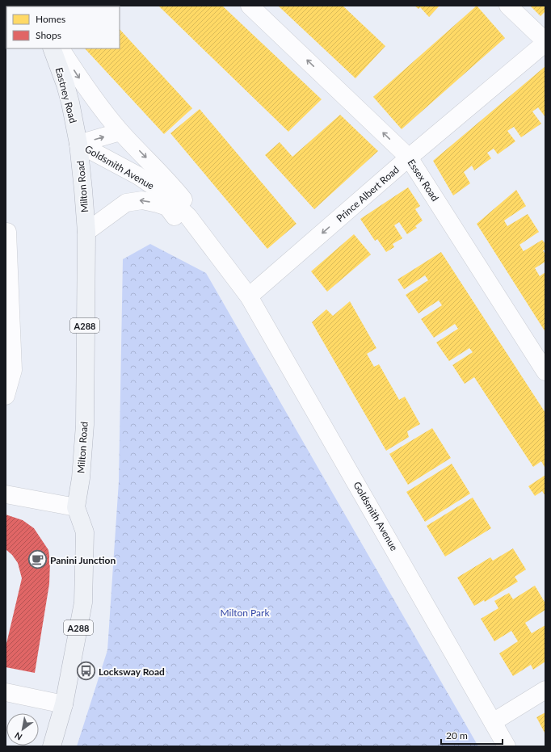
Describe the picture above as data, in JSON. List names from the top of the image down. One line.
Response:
{"streets":{"main road":["Eastney Road","Goldsmith Avenue","Essex Road","Milton Road","Prince Albert Road","A288"]},"crossings":[["Eastney Road","Goldsmith Avenue"],["Eastney Road","Milton Road"],["Goldsmith Avenue","Milton Road"],["Goldsmith Avenue","Prince Albert Road"],["Essex Road","Prince Albert Road"]],"one_way":["Essex Road","Prince Albert Road"],"parks":["Milton Park"],"places":{"cafe":["Panini Junction"],"bus stop":["Locksway Road"]},"legend":["Homes","Shops"],"scale_bar":"20 m","north":"bottom left"}
